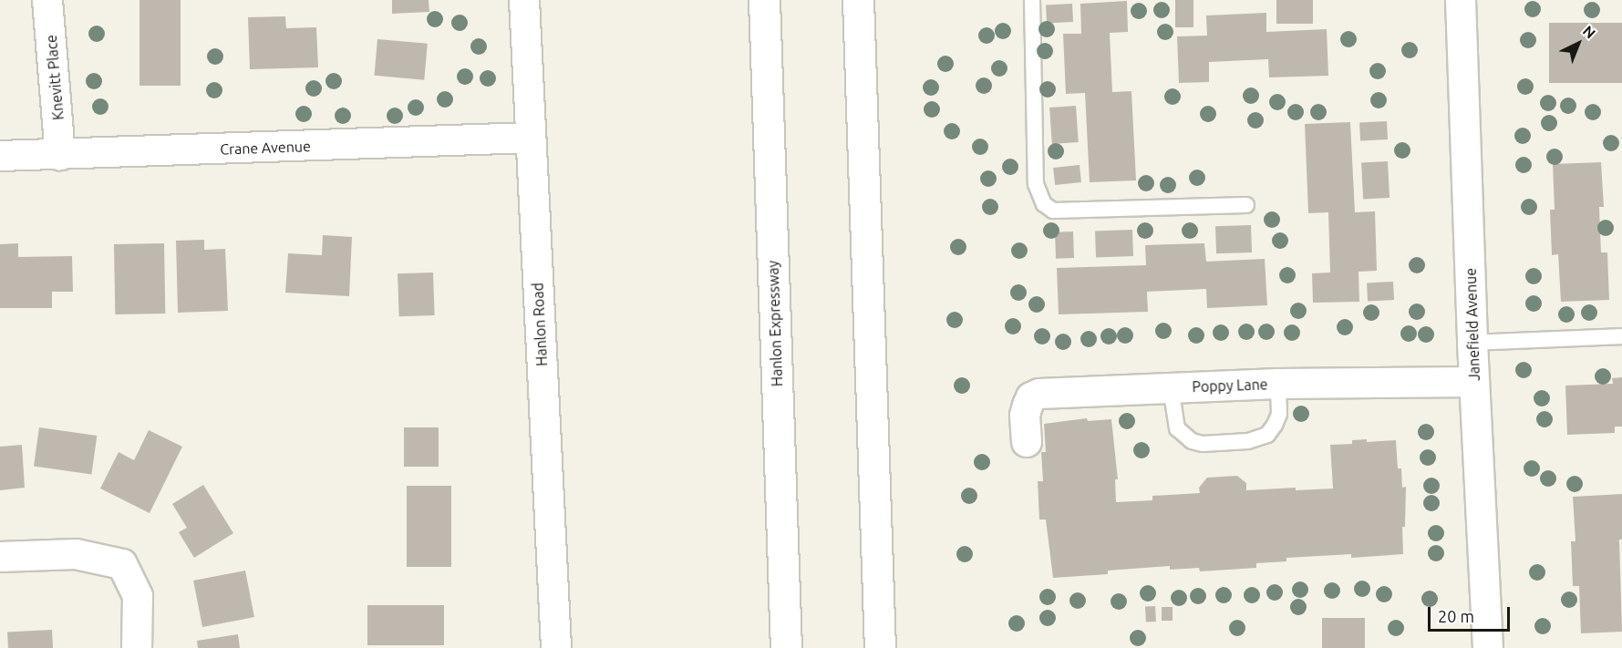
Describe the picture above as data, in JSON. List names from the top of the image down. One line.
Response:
{"streets":{"highway":["Hanlon Expressway"],"street":["Knevitt Place","Crane Avenue","Hanlon Road","Janefield Avenue","Poppy Lane"]},"crossings":[["Knevitt Place","Crane Avenue"],["Crane Avenue","Hanlon Road"],["Janefield Avenue","Poppy Lane"]],"scale_bar":"20 m","north":"top right"}
